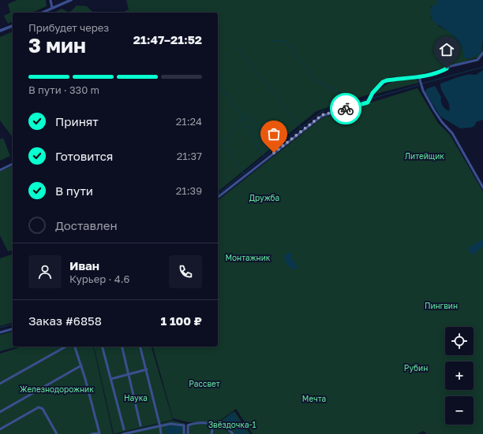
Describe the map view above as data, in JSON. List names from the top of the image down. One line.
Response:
{"parks":["Литейщик","Дружба","Монтажник","Пингвин","Рубин","Рассвет","Железнодорожник","Наука","Мечта","Звёздочка-1"],"page":{"heading":["3 мин","Прибудет через","21:47–21:52"],"panel":["Иван","Курьер · 4.6","Заказ #6858","1 100 ₽"],"bar":"В пути · 330 m","list":[["Принят","21:24"],["Готовится","21:37"],["В пути","21:39"],"Доставлен"],"map_buttons":["+","−"]}}
